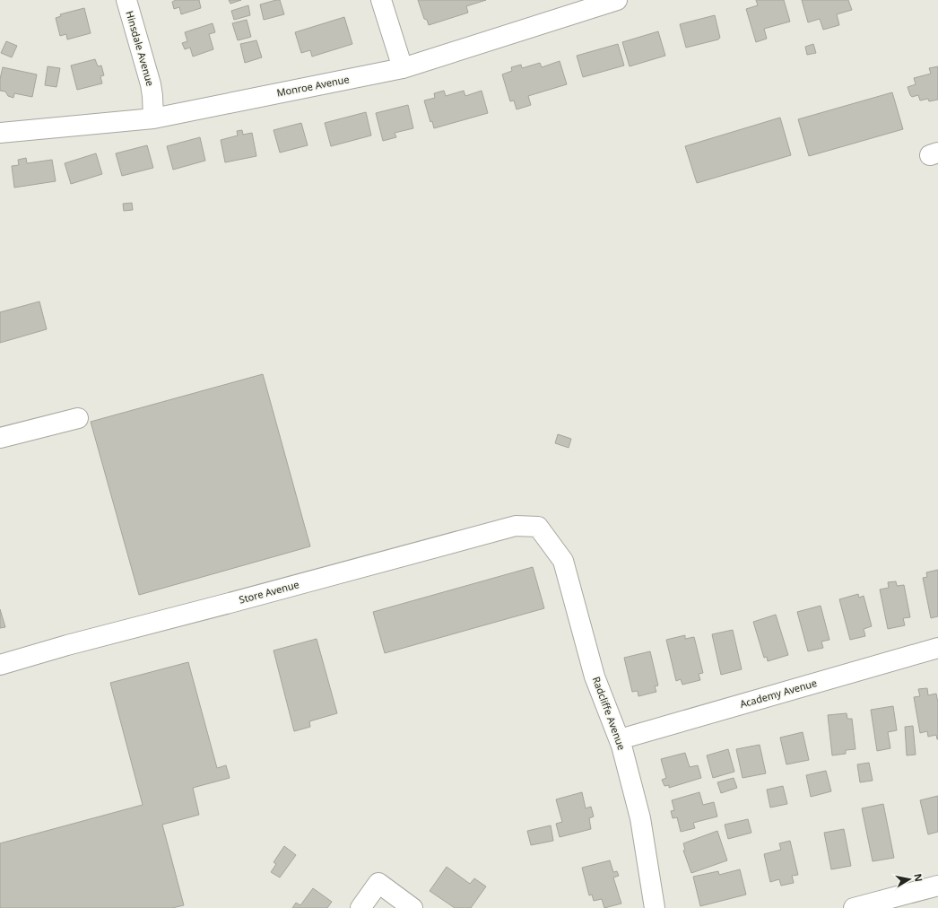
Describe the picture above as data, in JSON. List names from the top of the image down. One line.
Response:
{"streets":{"street":["Hinsdale Avenue","Monroe Avenue","Store Avenue","Academy Avenue","Radcliffe Avenue"]},"crossings":[["Hinsdale Avenue","Monroe Avenue"],["Store Avenue","Radcliffe Avenue"],["Academy Avenue","Radcliffe Avenue"]],"north":"right"}
